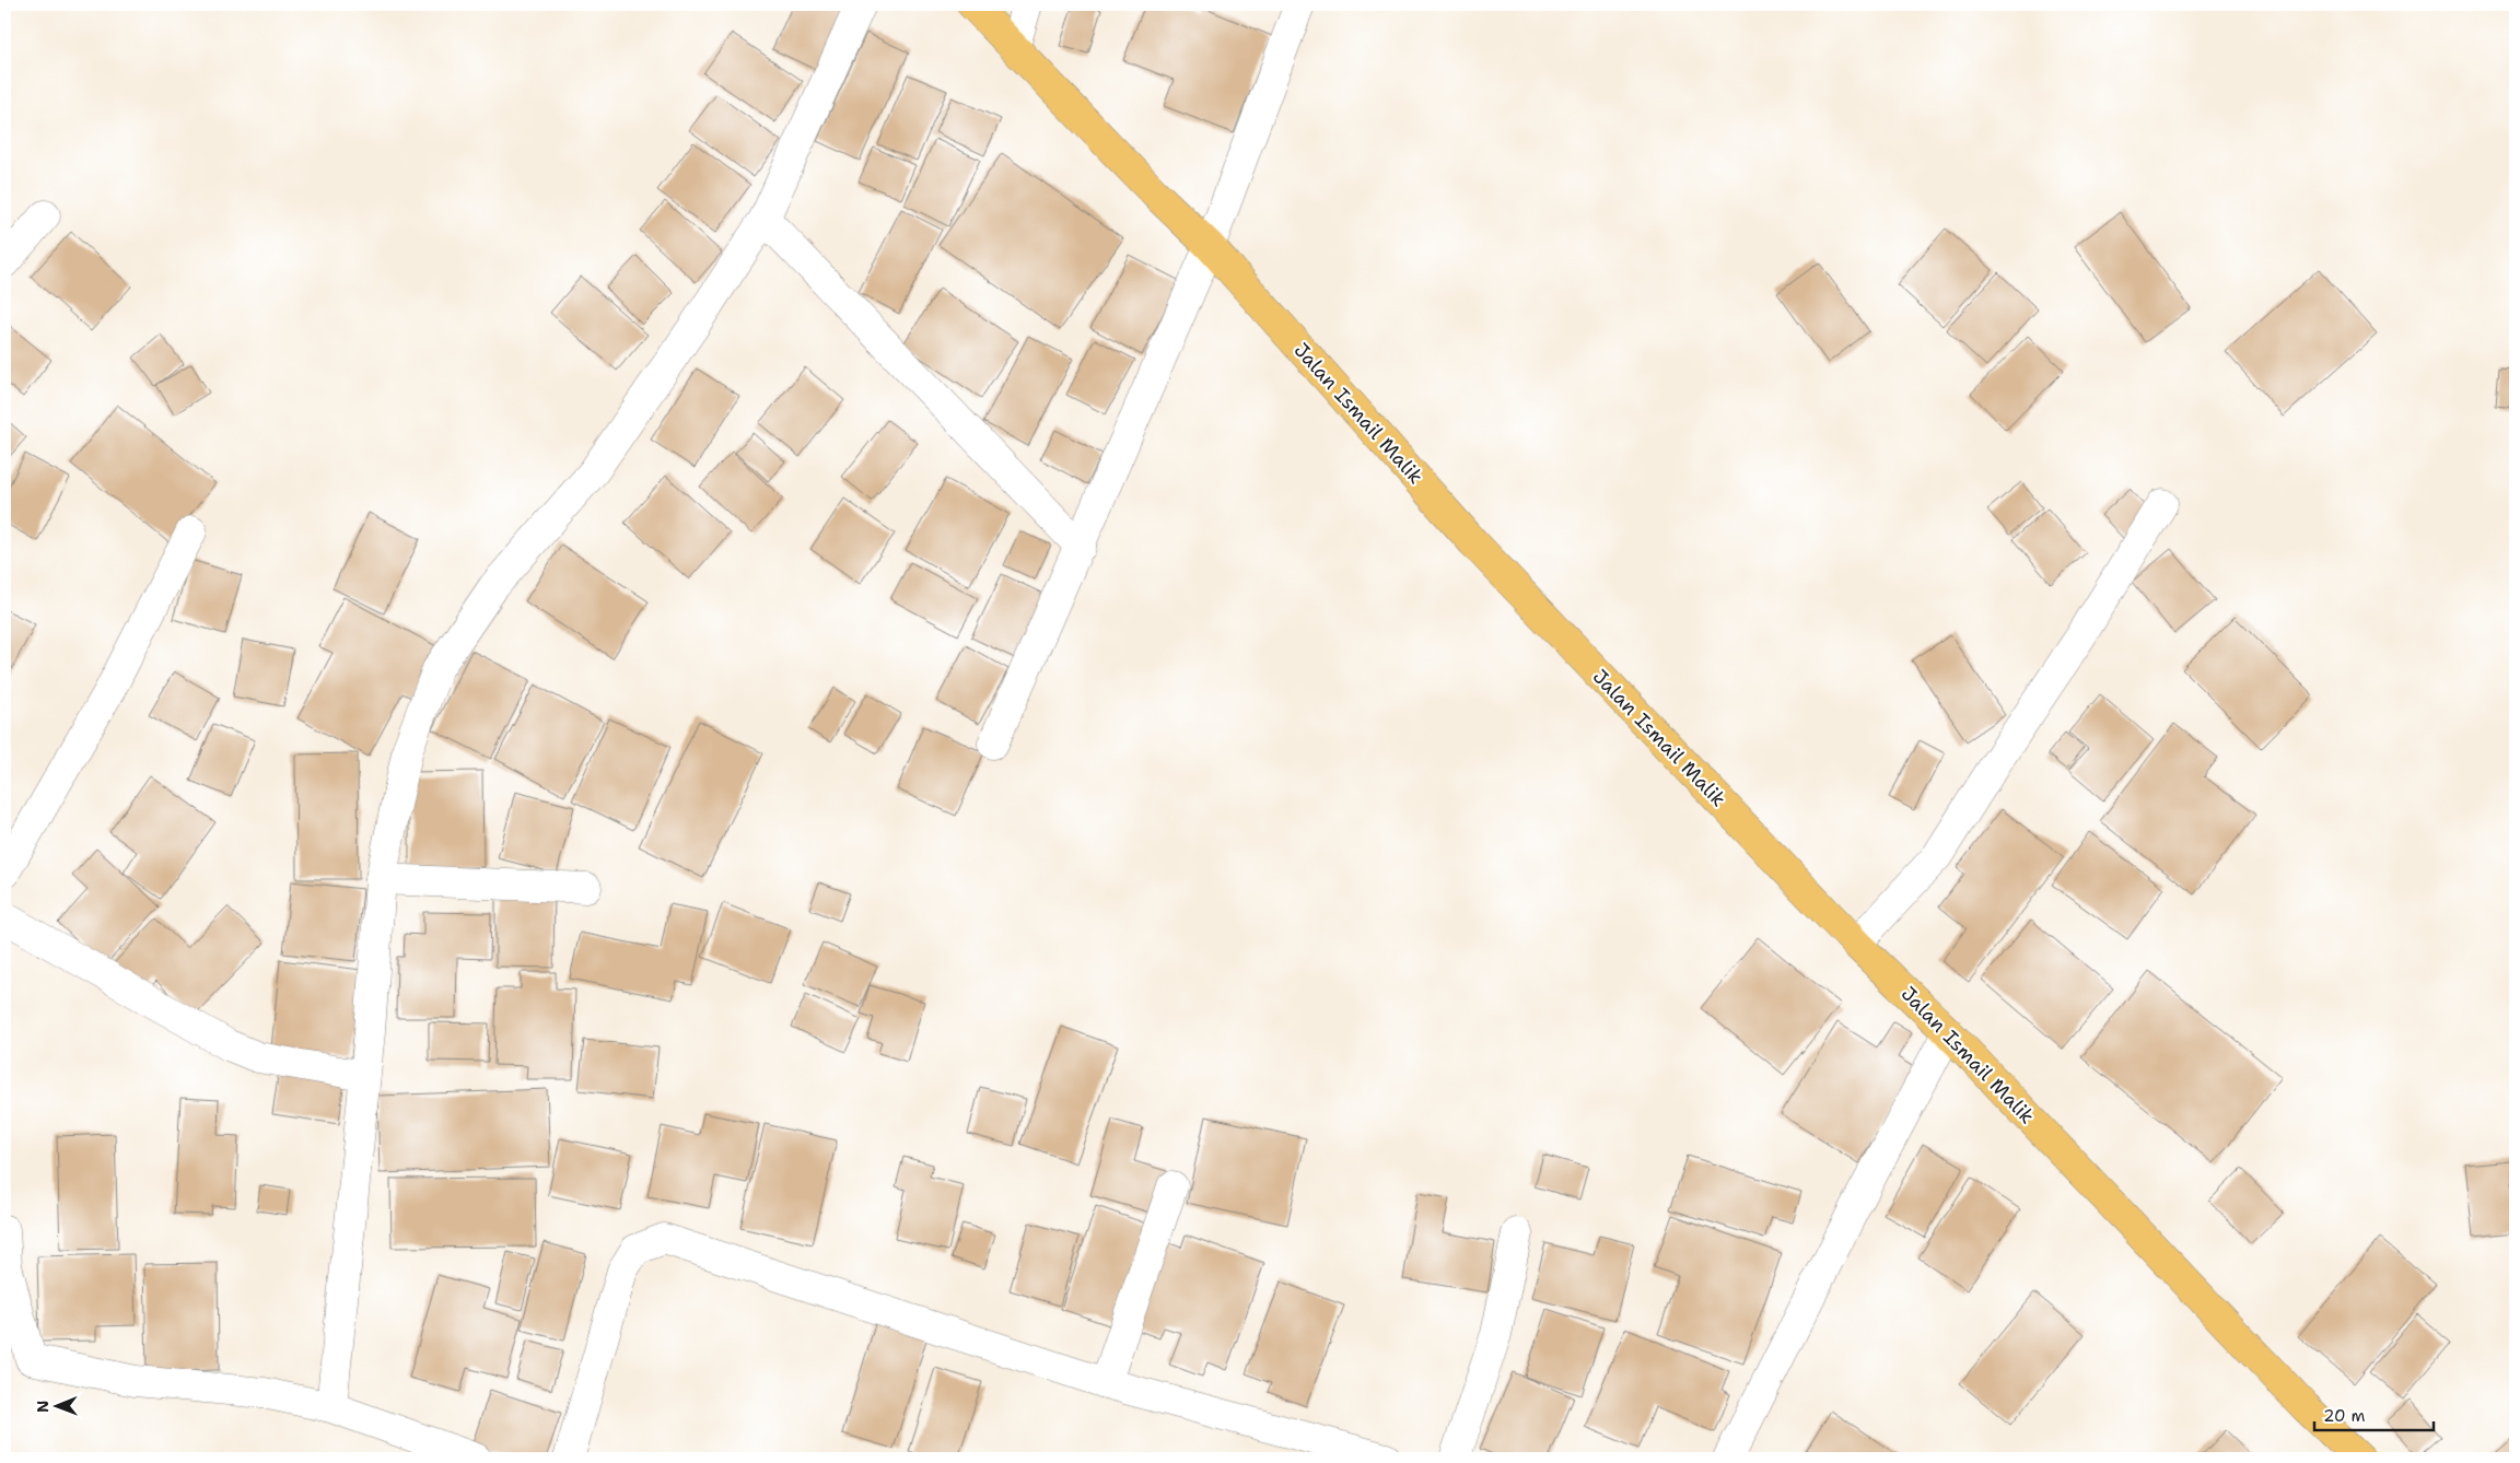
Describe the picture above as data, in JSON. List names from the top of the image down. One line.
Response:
{"streets":{"main road":["Jalan Ismail Malik"]},"scale_bar":"20 m","north":"left"}
